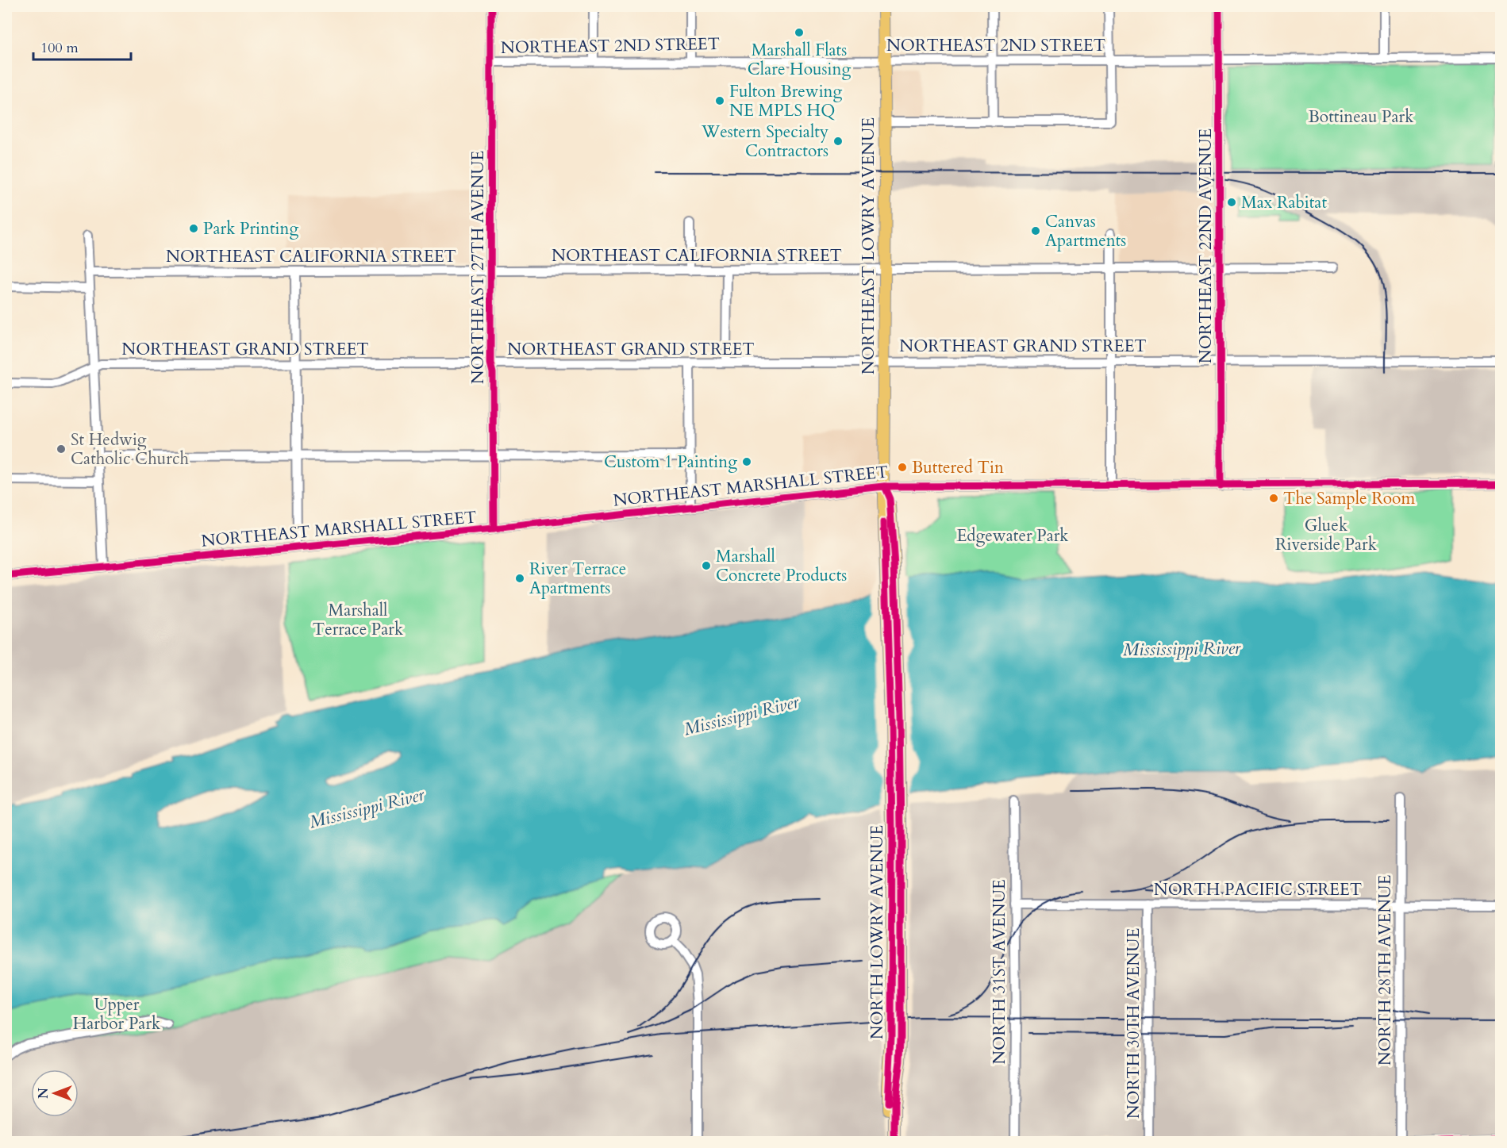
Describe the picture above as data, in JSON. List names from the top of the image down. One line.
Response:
{"streets":{"main road":["NORTHEAST LOWRY AVENUE","NORTH LOWRY AVENUE"],"street":["NORTHEAST 2ND STREET","NORTHEAST 22ND AVENUE","NORTHEAST CALIFORNIA STREET","NORTHEAST 27TH AVENUE","NORTHEAST GRAND STREET","NORTHEAST MARSHALL STREET","NORTH PACIFIC STREET","NORTH 28TH AVENUE","NORTH 31ST AVENUE","NORTH 30TH AVENUE"]},"crossings":[["NORTHEAST 2ND STREET","NORTHEAST LOWRY AVENUE"],["NORTHEAST 2ND STREET","NORTHEAST 22ND AVENUE"],["NORTHEAST 2ND STREET","NORTHEAST 27TH AVENUE"],["NORTHEAST LOWRY AVENUE","NORTHEAST CALIFORNIA STREET"],["NORTHEAST LOWRY AVENUE","NORTHEAST GRAND STREET"],["NORTHEAST LOWRY AVENUE","NORTHEAST MARSHALL STREET"],["NORTHEAST LOWRY AVENUE","NORTH LOWRY AVENUE"],["NORTHEAST 22ND AVENUE","NORTHEAST CALIFORNIA STREET"],["NORTHEAST 22ND AVENUE","NORTHEAST GRAND STREET"],["NORTHEAST 22ND AVENUE","NORTHEAST MARSHALL STREET"],["NORTHEAST CALIFORNIA STREET","NORTHEAST 27TH AVENUE"],["NORTHEAST 27TH AVENUE","NORTHEAST GRAND STREET"],["NORTHEAST 27TH AVENUE","NORTHEAST MARSHALL STREET"],["NORTH PACIFIC STREET","NORTH 28TH AVENUE"],["NORTH PACIFIC STREET","NORTH 31ST AVENUE"],["NORTH PACIFIC STREET","NORTH 30TH AVENUE"]],"water":["Mississippi River"],"parks":["Bottineau Park","Gluek Riverside Park","Edgewater Park","Marshall Terrace Park","Upper Harbor Park"],"places":["Marshall Flats Clare Housing","Fulton Brewing NE MPLS HQ","Western Specialty Contractors","Max Rabitat","Park Printing","Canvas Apartments","St Hedwig Catholic Church","Custom 1 Painting","Buttered Tin","The Sample Room","Marshall Concrete Products","River Terrace Apartments"],"scale_bar":"100 m","north":"left"}
